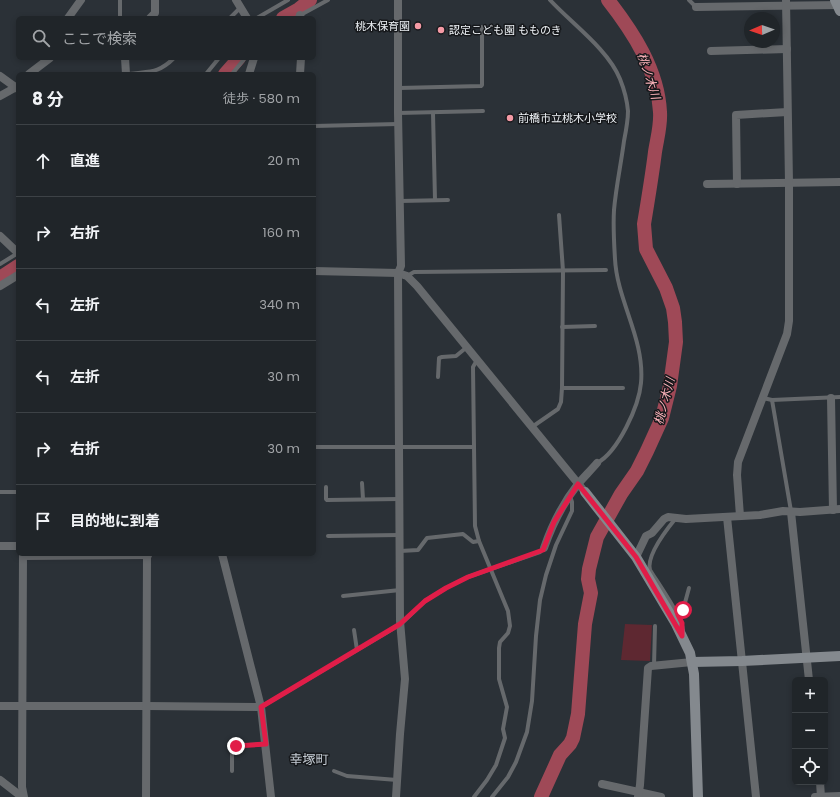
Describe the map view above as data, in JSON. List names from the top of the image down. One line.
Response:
{"districts":["幸塚町"],"water":["桃ノ木川"],"places":["桃木保育園","認定こども園 もものき","前橋市立桃木小学校"],"north":"left","page":{"search":"ここで検索","heading":["8 分","徒歩 · 580 m"],"list":[["直進","20 m"],["右折","160 m"],["左折","340 m"],["左折","30 m"],["右折","30 m"],"目的地に到着"],"map_buttons":["+","−"]}}
